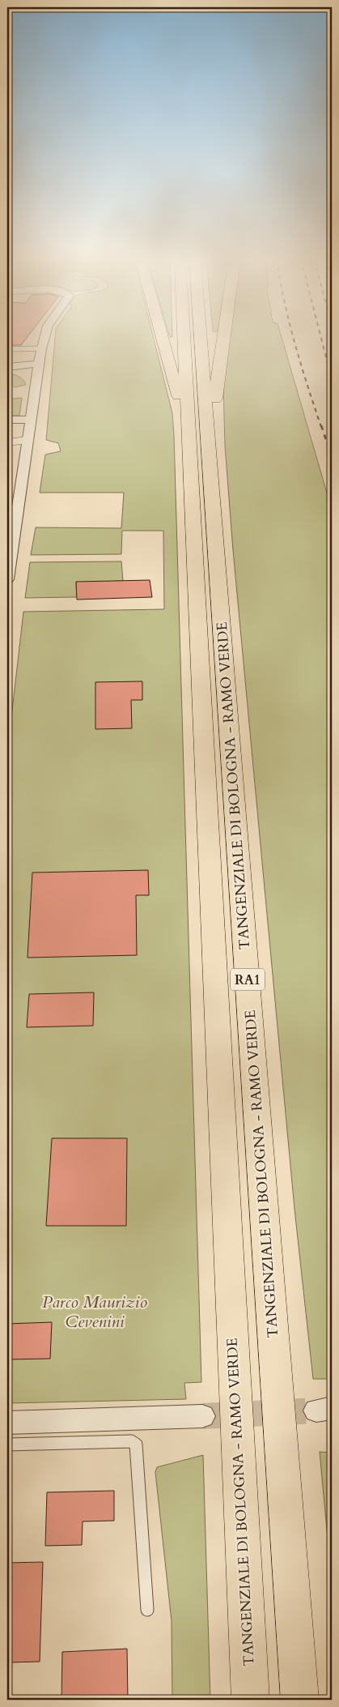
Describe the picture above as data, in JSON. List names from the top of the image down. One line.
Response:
{"streets":{"highway":["TANGENZIALE DI BOLOGNA - RAMO VERDE","RA1"]},"parks":["Parco Maurizio Cevenini"]}
